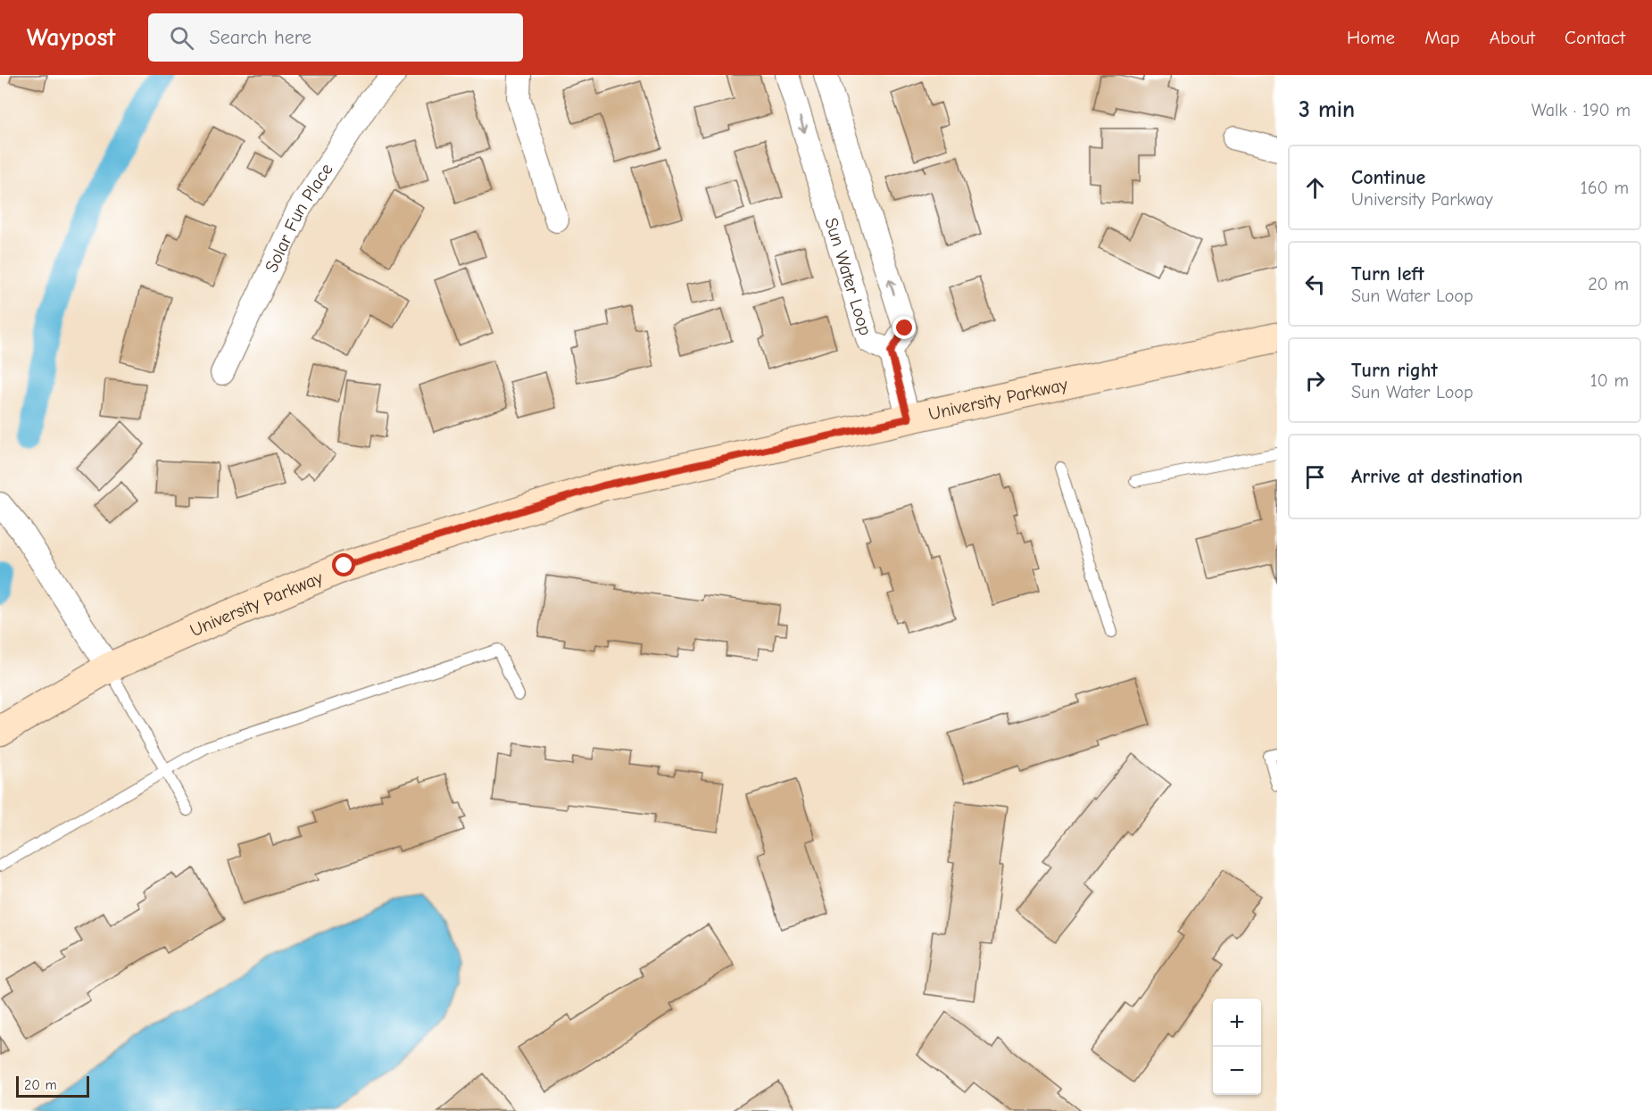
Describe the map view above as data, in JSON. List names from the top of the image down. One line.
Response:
{"streets":{"main road":["University Parkway"],"street":["Solar Fun Place","Sun Water Loop"]},"crossings":[["Sun Water Loop","University Parkway"]],"scale_bar":"20 m","page":{"header":"Waypost","search":"Search here","nav":["Home","Map","About","Contact"],"heading":["3 min","Walk · 190 m"],"list":[["Continue","University Parkway","160 m"],["Turn left","Sun Water Loop","20 m"],["Turn right","Sun Water Loop","10 m"],"Arrive at destination"],"map_buttons":["+","−"],"scale":"20 m"}}
